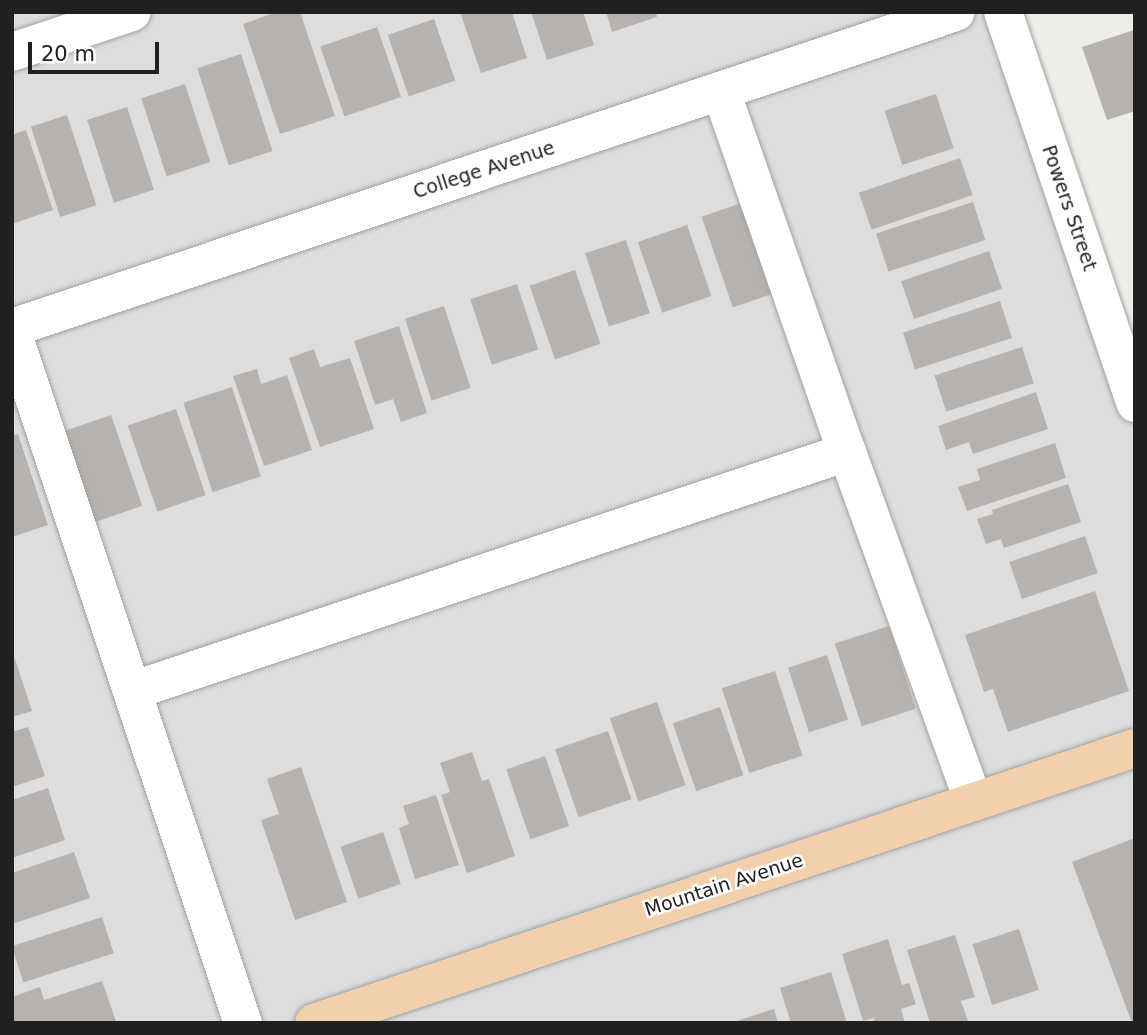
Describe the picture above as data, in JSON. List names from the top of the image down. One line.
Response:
{"streets":{"main road":["Mountain Avenue"],"street":["College Avenue","Powers Street"]},"scale_bar":"20 m"}
